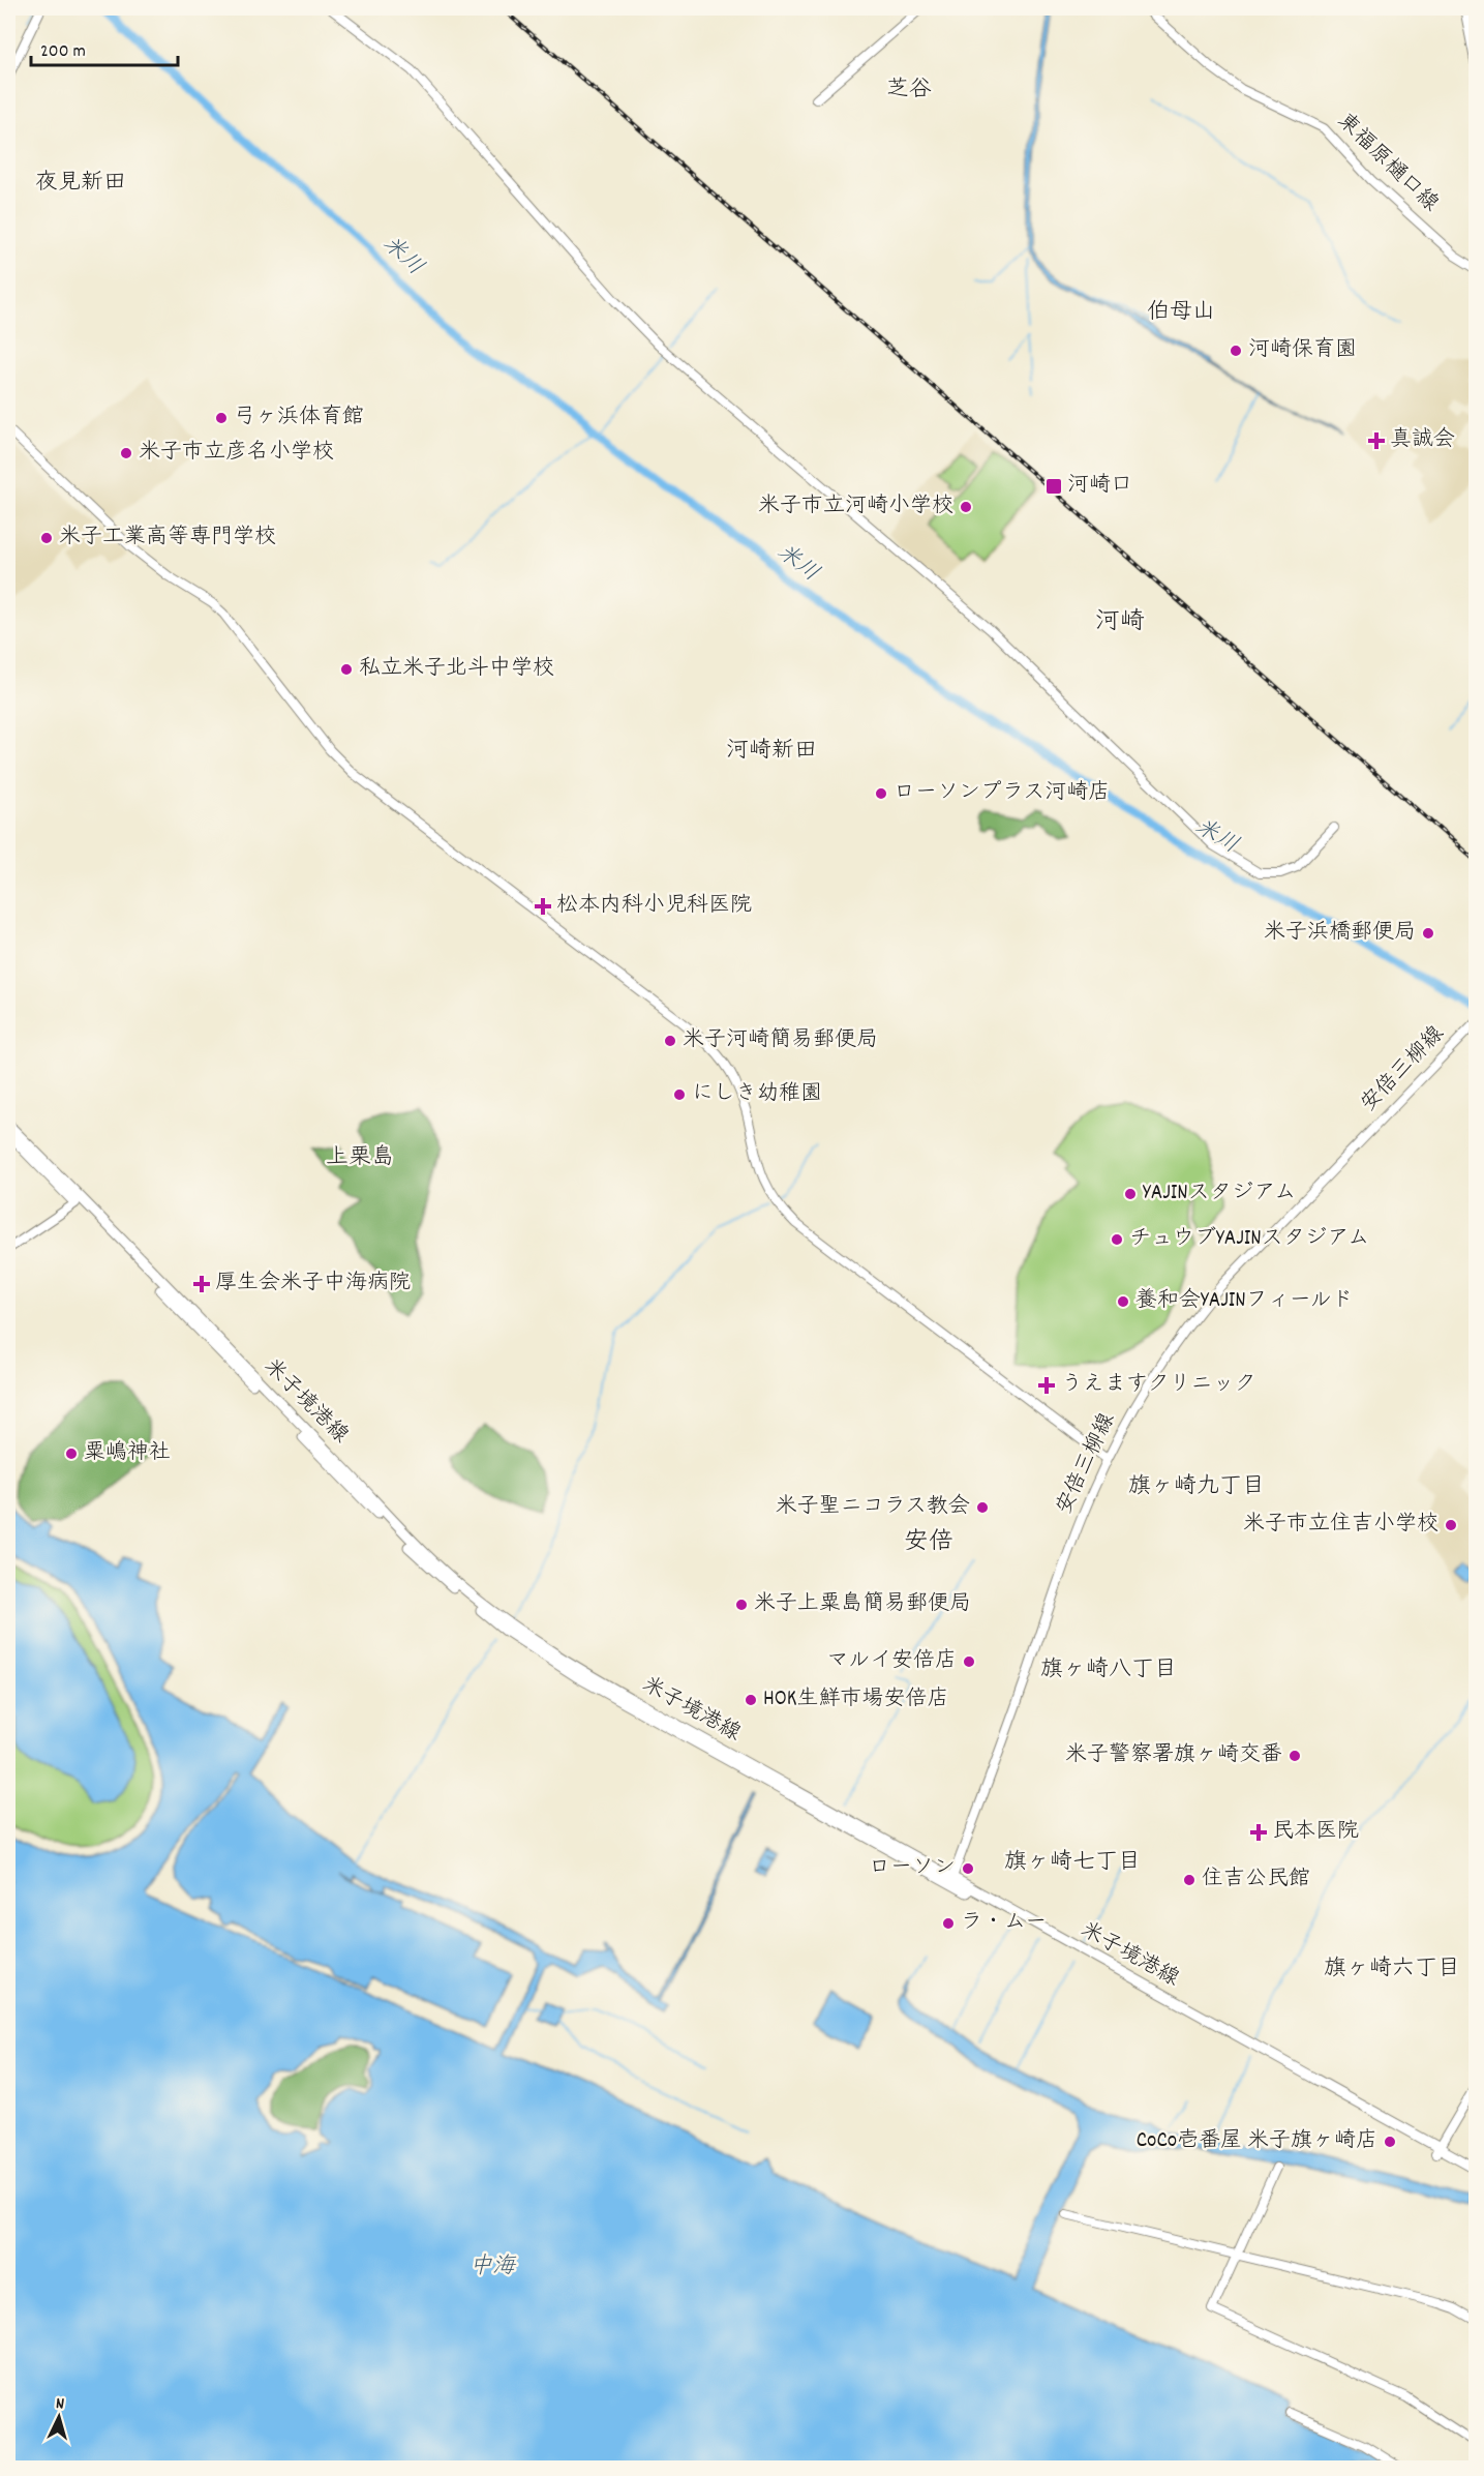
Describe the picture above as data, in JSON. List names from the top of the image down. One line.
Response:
{"streets":{"main road":["米子境港線"],"street":["東福原樋口線","安倍三柳線"]},"crossings":[["安倍三柳線","米子境港線"]],"districts":["芝谷","夜見新田","伯母山","河崎","河崎新田","上栗島","旗ヶ崎九丁目","安倍","旗ヶ崎八丁目","旗ヶ崎七丁目","旗ヶ崎六丁目"],"water":["米川","中海"],"places":{"other":["河崎保育園","弓ヶ浜体育館","米子市立彦名小学校","米子市立河崎小学校","米子工業高等専門学校","私立米子北斗中学校","ローソンプラス河崎店","米子浜橋郵便局","米子河崎簡易郵便局","にしき幼稚園","YAJINスタジアム","チュウブYAJINスタジアム","養和会YAJINフィールド","粟嶋神社","米子聖ニコラス教会","米子市立住吉小学校","米子上粟島簡易郵便局","マルイ安倍店","HOK生鮮市場安倍店","米子警察署旗ヶ崎交番","ローソン","住吉公民館","ラ・ムー","CoCo壱番屋 米子旗ヶ崎店"],"health":["真誠会","松本内科小児科医院","厚生会米子中海病院","うえますクリニック","民本医院"],"transit":["河崎口"]},"scale_bar":"200 m","north":"top"}
